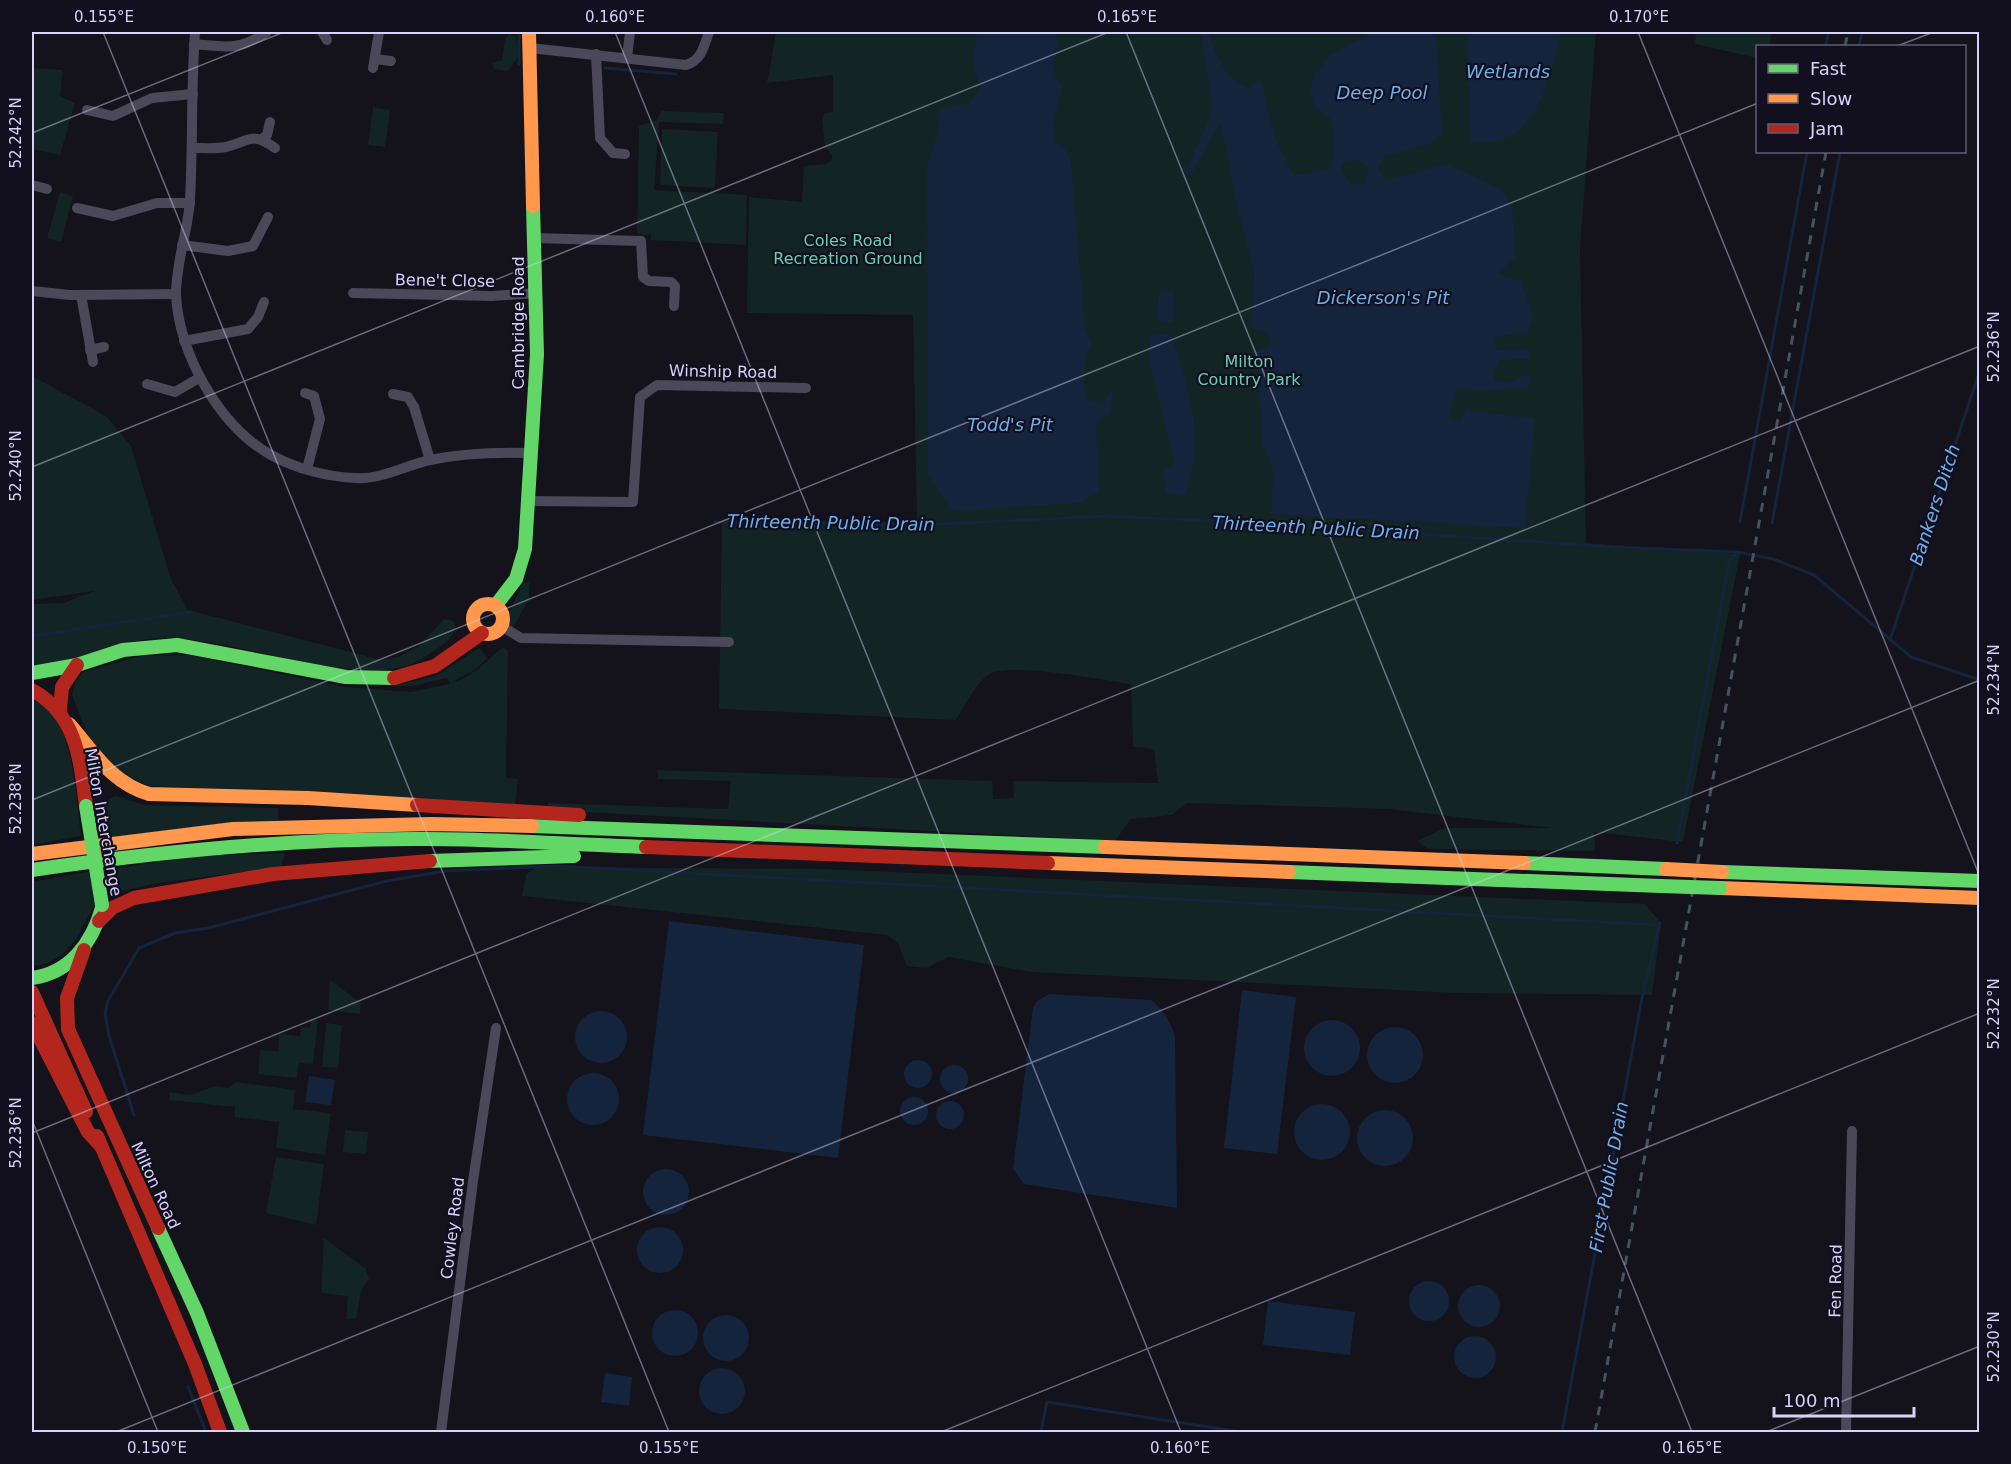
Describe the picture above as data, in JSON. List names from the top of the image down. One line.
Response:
{"streets":{"main road":["Cambridge Road","Milton Interchange","Milton Road"],"street":["Bene't Close","Winship Road","Cowley Road","Fen Road"]},"crossings":[["Bene't Close","Cambridge Road"],["Cambridge Road","Winship Road"],["Milton Interchange","Milton Road"]],"water":["Wetlands","Deep Pool","Dickerson's Pit","Todd's Pit","Bankers Ditch","Thirteenth Public Drain","First Public Drain"],"parks":["Coles Road Recreation Ground","Milton Country Park"],"legend":["Fast","Slow","Jam"],"scale_bar":"100 m","coordinates":["0.155°E","0.160°E","0.165°E","0.170°E","52.242°N","52.236°N","52.240°N","52.234°N","52.238°N","52.232°N","52.230°N","0.150°E"]}
